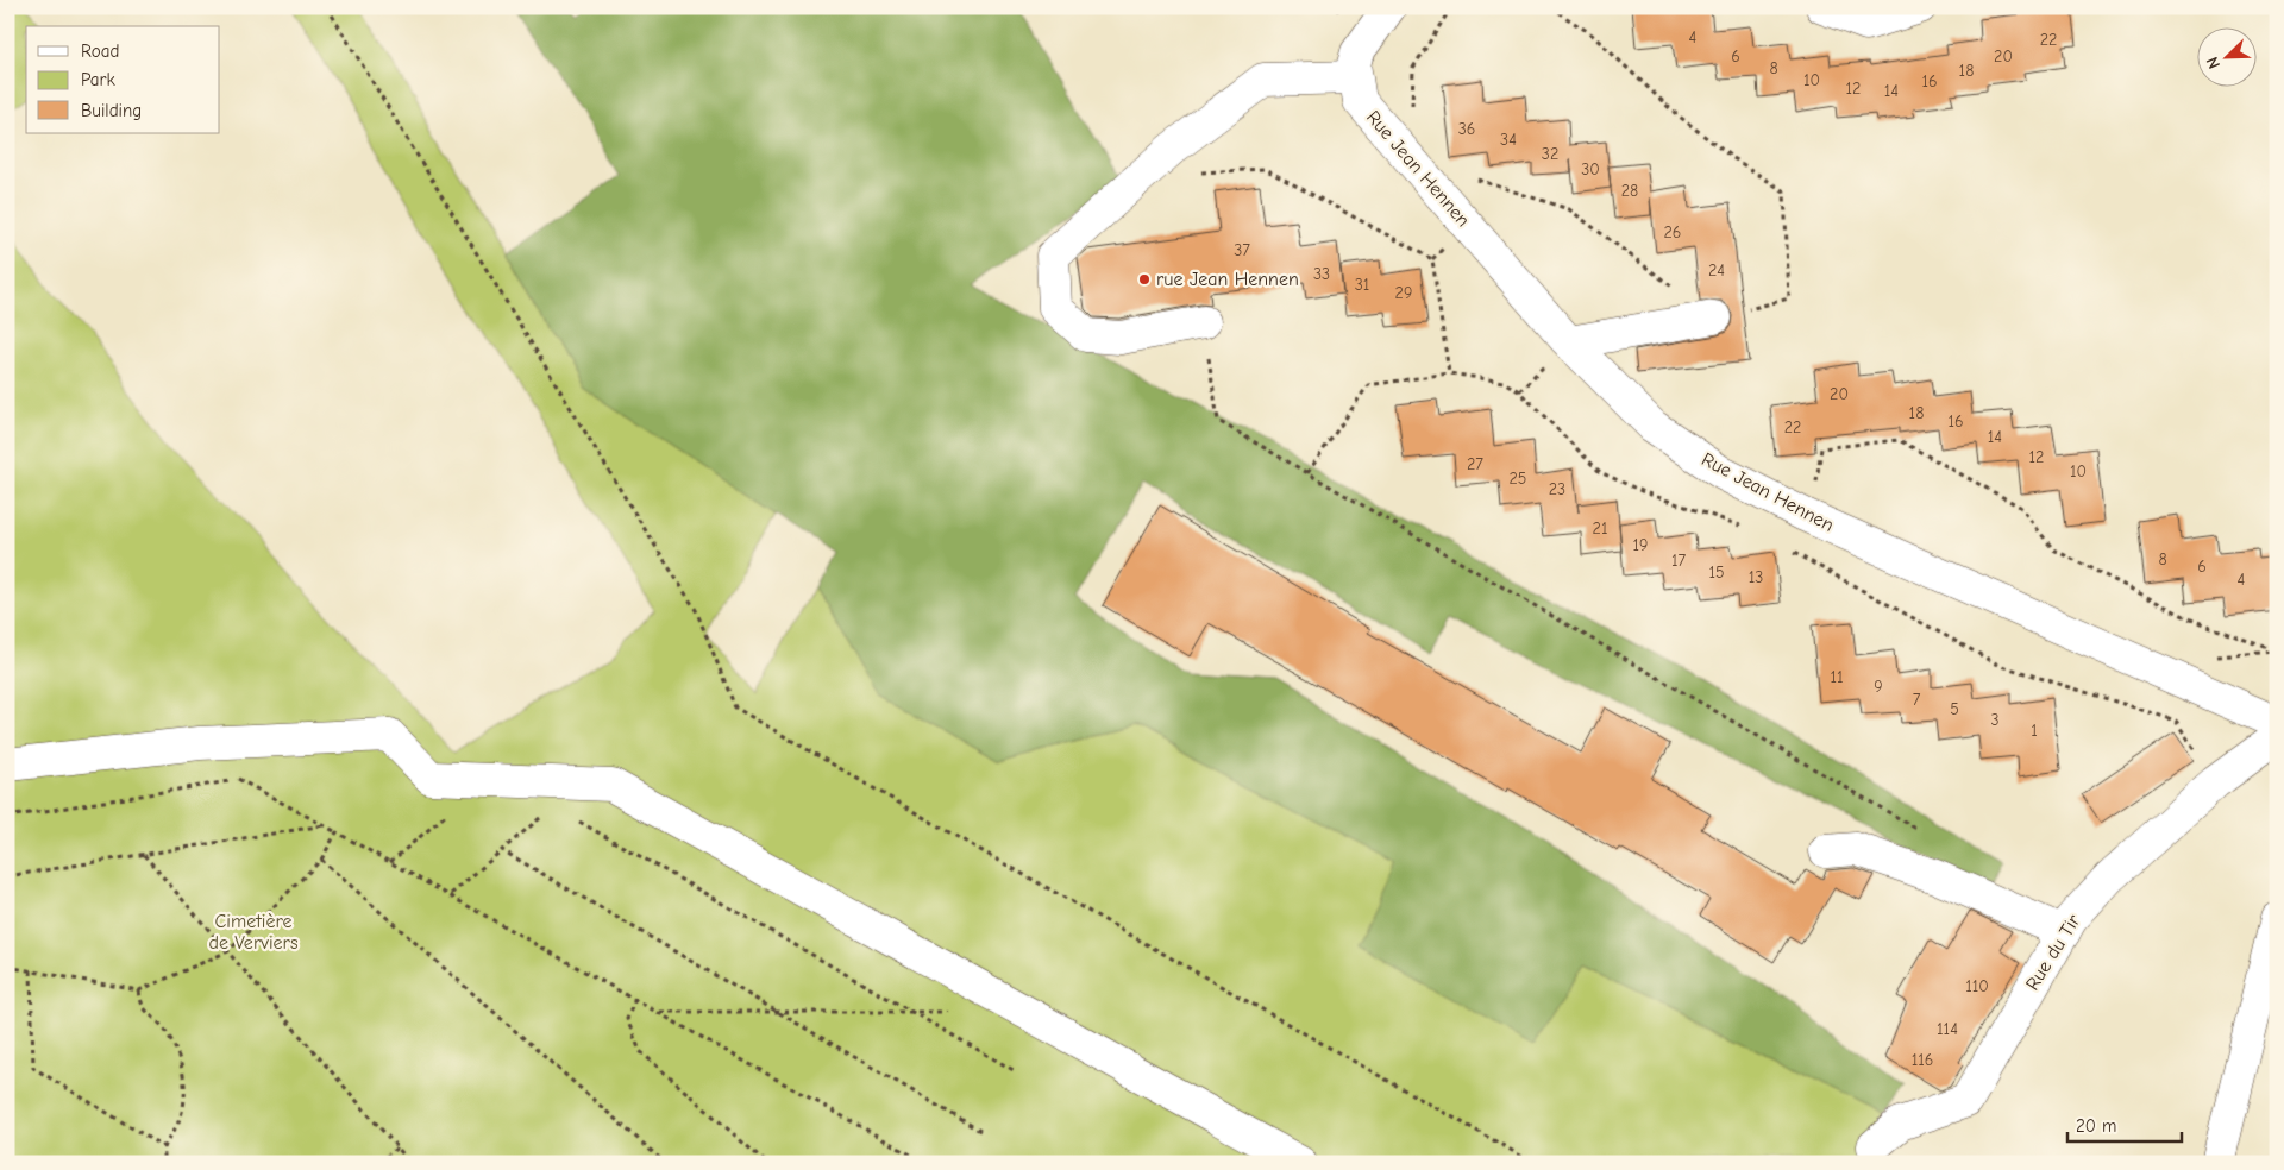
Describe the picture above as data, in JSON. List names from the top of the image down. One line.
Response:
{"streets":{"street":["Rue Jean Hennen","Rue du Tir"]},"parks":["Cimetière de Verviers"],"places":["rue Jean Hennen"],"house_numbers":["4","22","6","20","8","18","10","16","12","14","36","34","32","30","28","26","37","24","33","31","29","20","18","16","22","14","12","27","10","25","23","21","19","8","17","6","15","13","4","11","9","7","5","3","1","110","114","116"],"legend":["Road","Park","Building"],"scale_bar":"20 m","north":"bottom left"}
